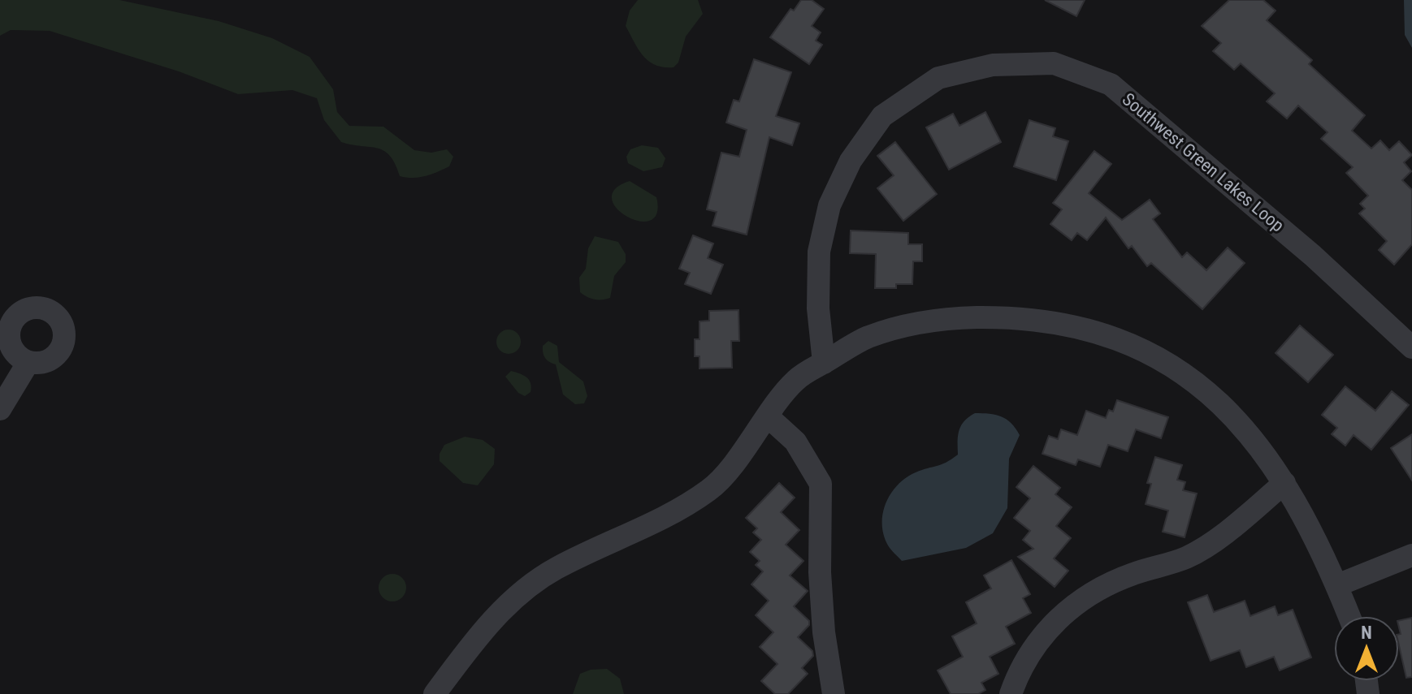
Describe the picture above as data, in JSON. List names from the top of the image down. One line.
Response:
{"streets":{"street":["Southwest Green Lakes Loop"]},"north":"top"}
